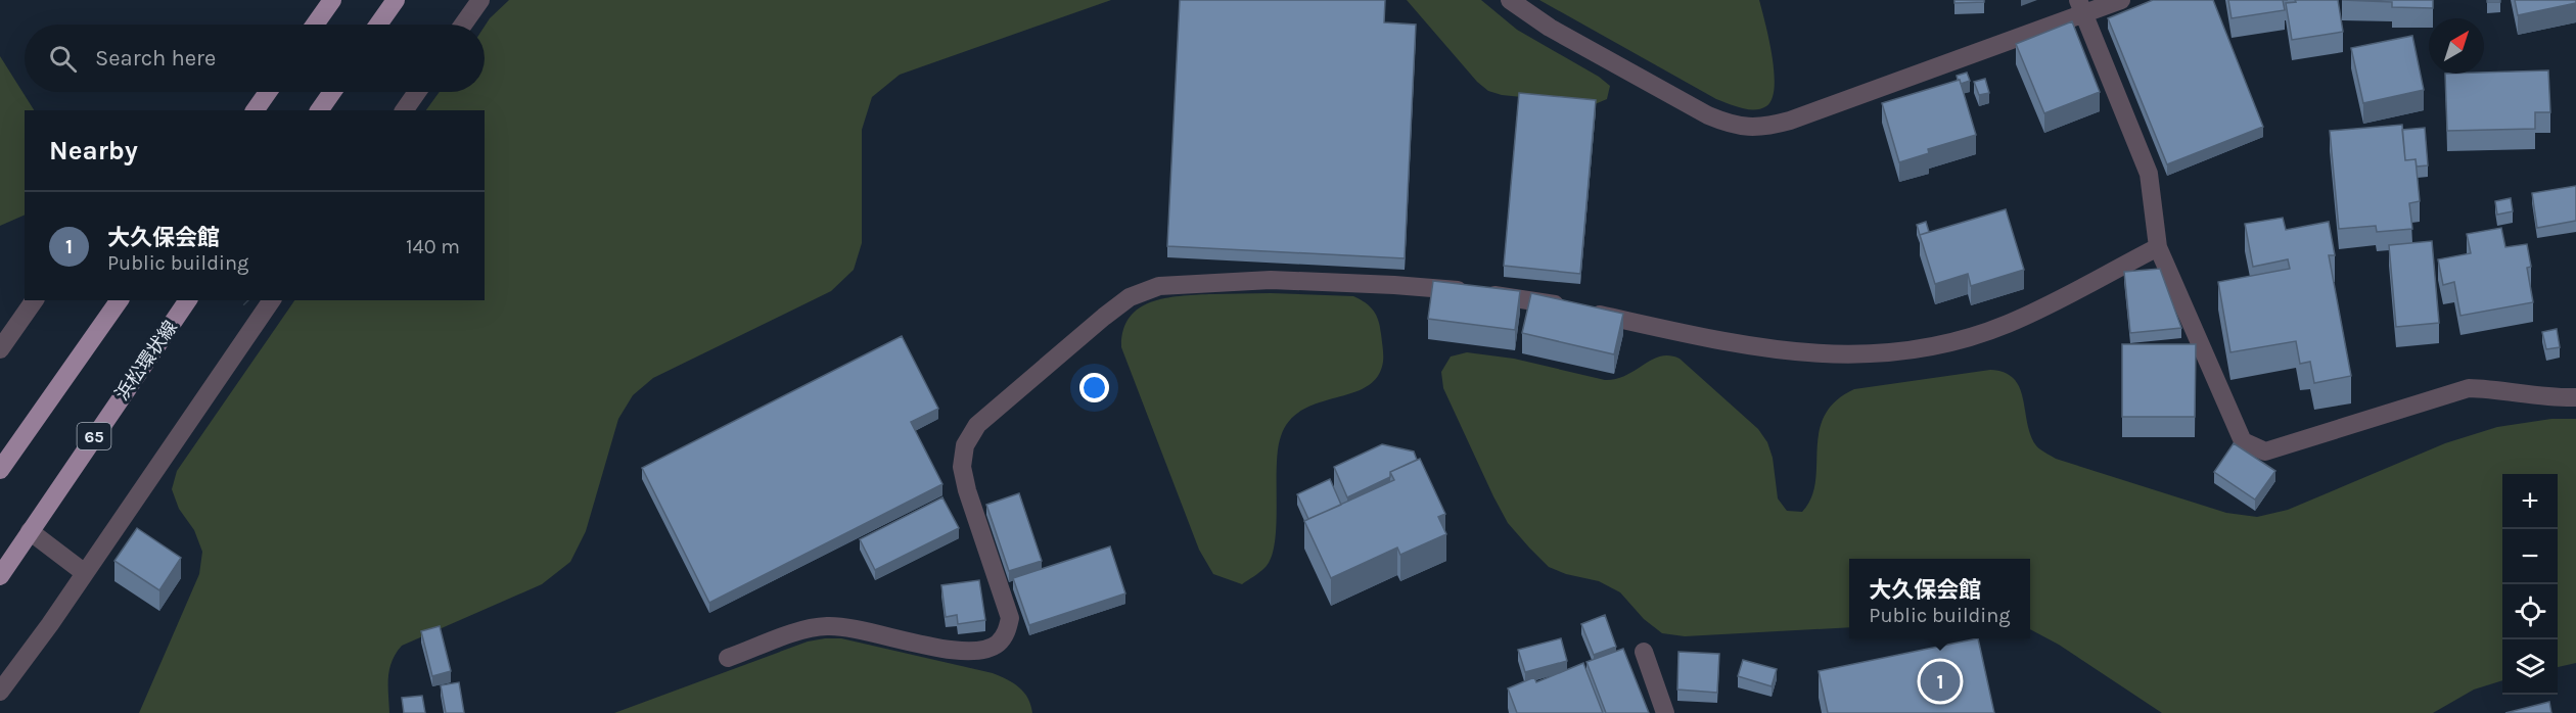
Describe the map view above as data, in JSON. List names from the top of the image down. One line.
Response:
{"streets":{"main road":["浜松環状線","65"]},"north":"top right","page":{"search":"Search here","heading":"Nearby","list":[{"mark":"1","name":"大久保会館","note":"Public building","value":"140 m"}],"map_buttons":["+","−"],"popup":["大久保会館","Public building"],"pins":"1"}}
